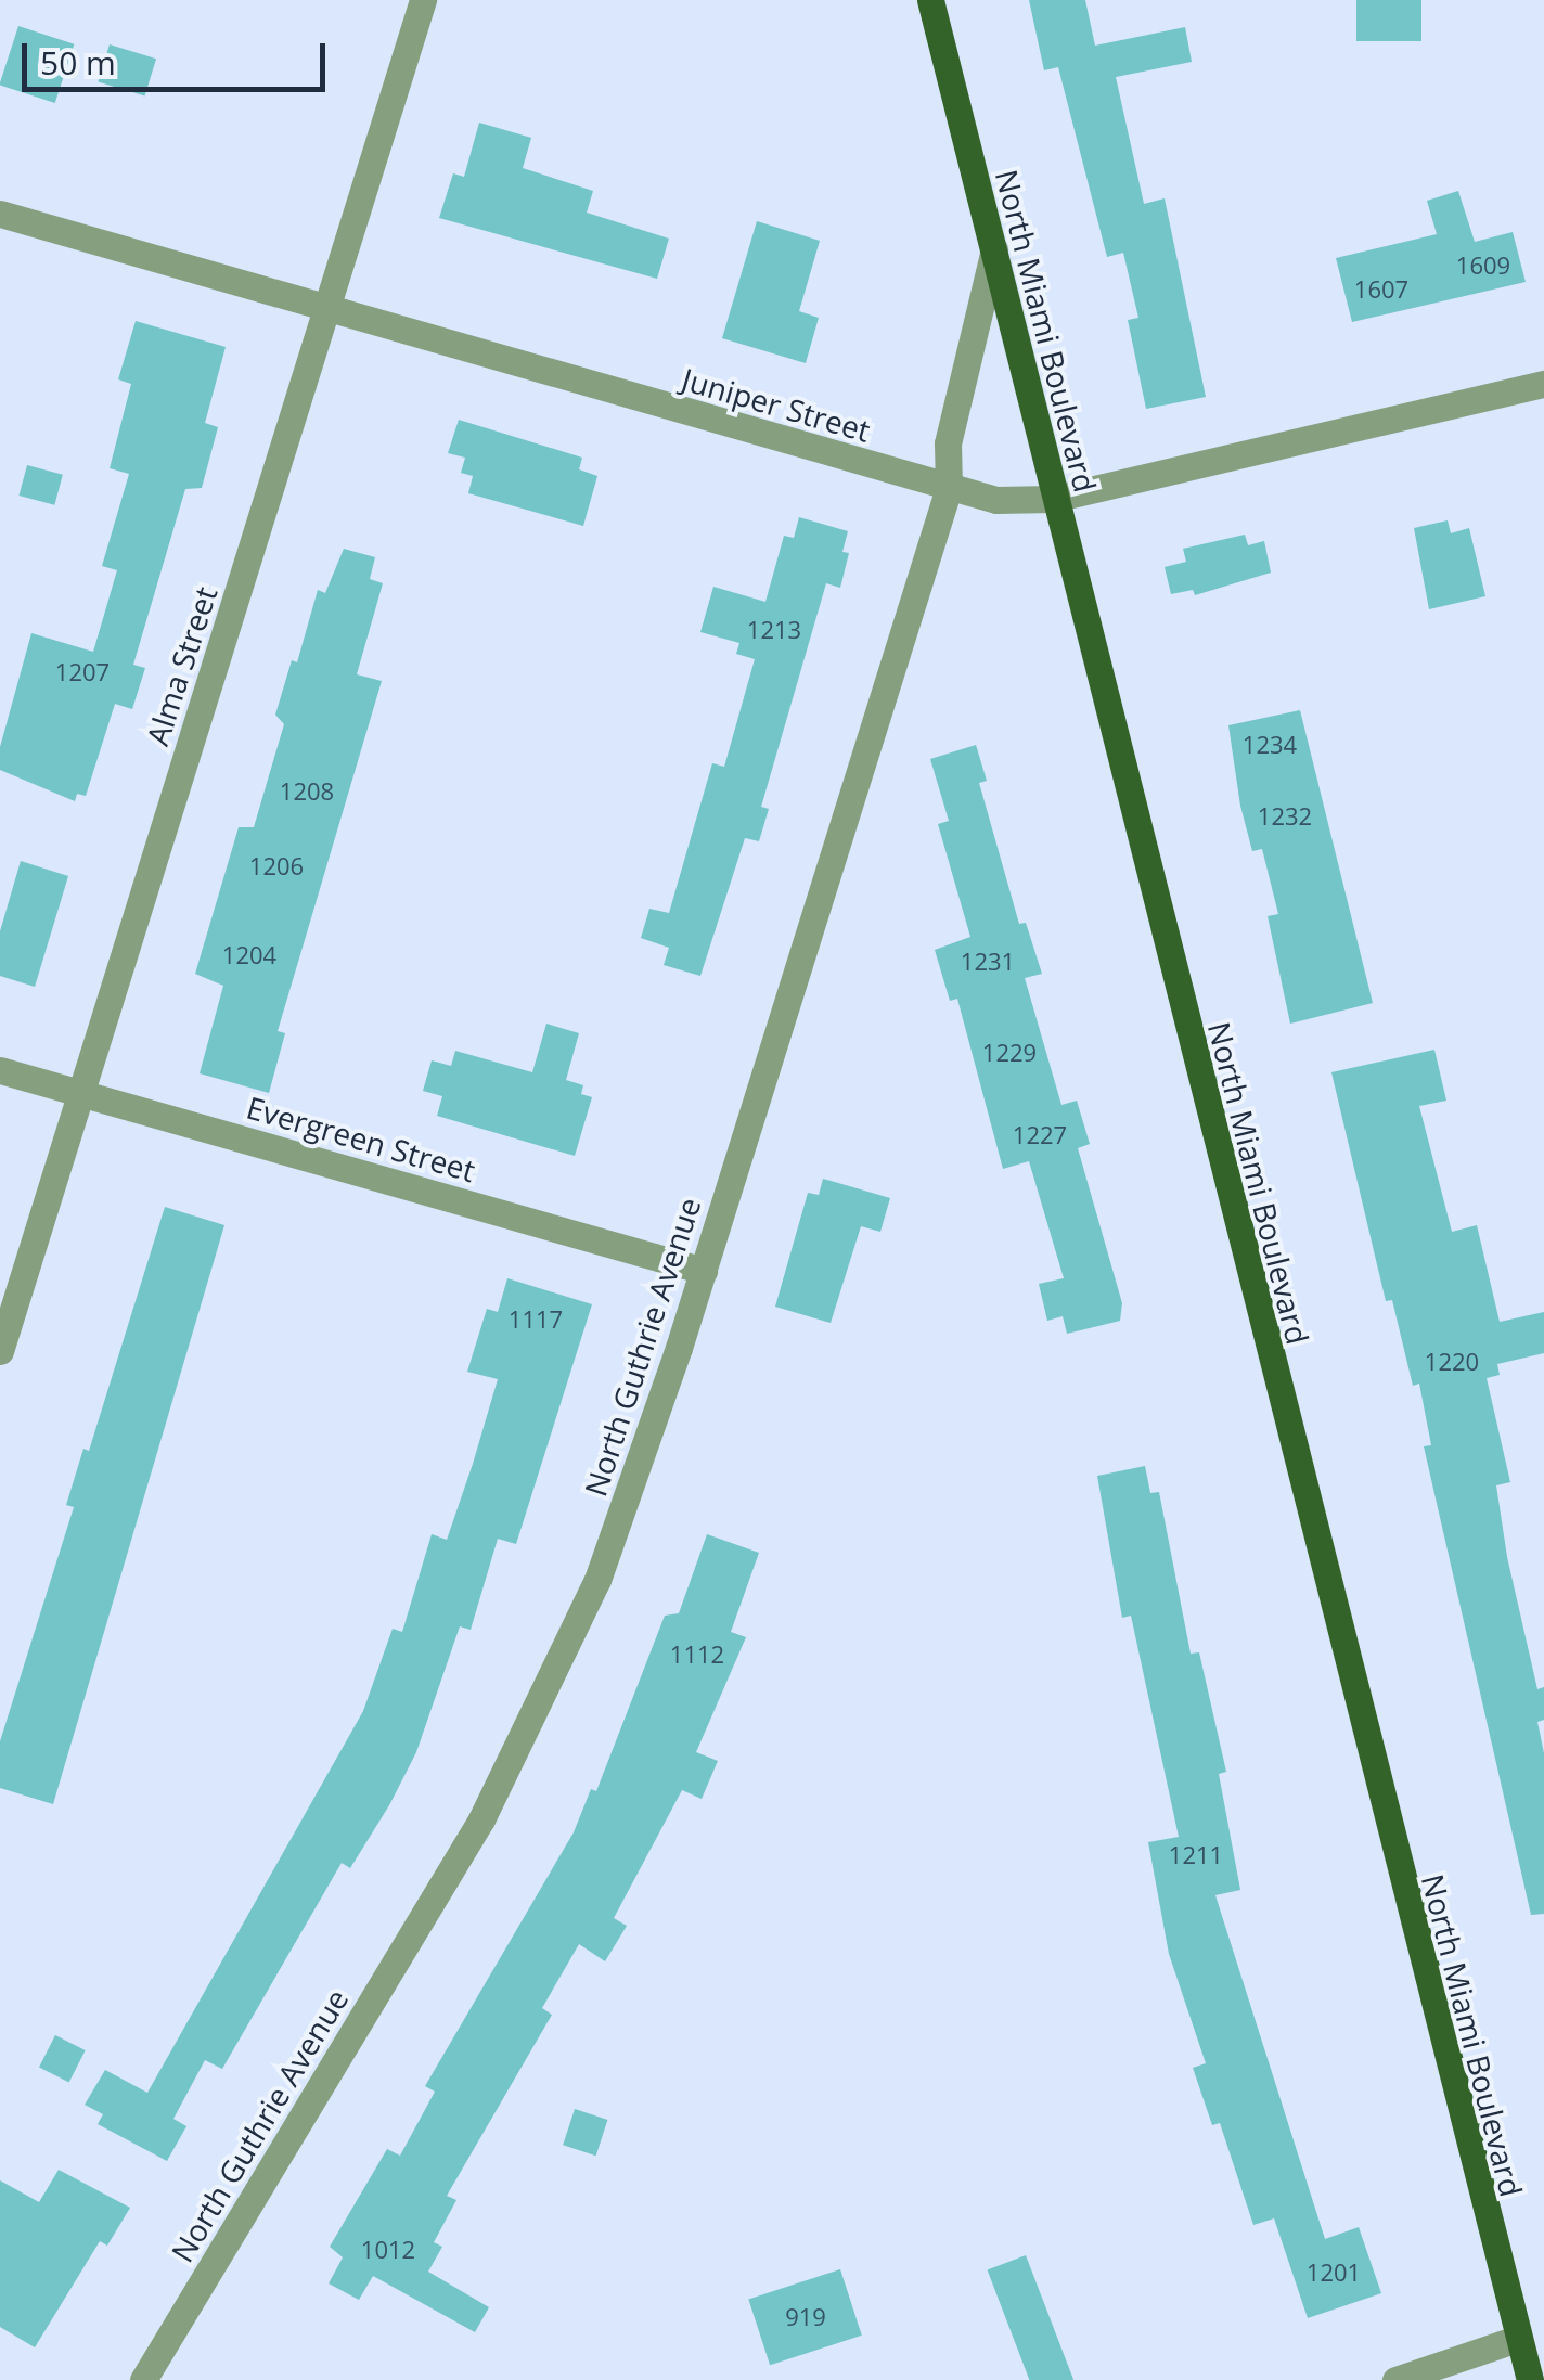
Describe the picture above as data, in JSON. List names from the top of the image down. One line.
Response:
{"streets":{"main road":["North Miami Boulevard"],"street":["Juniper Street","Alma Street","Evergreen Street","North Guthrie Avenue"]},"crossings":[["North Miami Boulevard","Juniper Street"],["North Miami Boulevard","North Guthrie Avenue"],["Juniper Street","Alma Street"],["Juniper Street","North Guthrie Avenue"],["Alma Street","Evergreen Street"],["Evergreen Street","North Guthrie Avenue"]],"house_numbers":["1609","1607","1213","1207","1234","1208","1232","1206","1204","1231","1229","1227","1117","1220","1112","1211","1012","1201","919"],"scale_bar":"50 m"}
